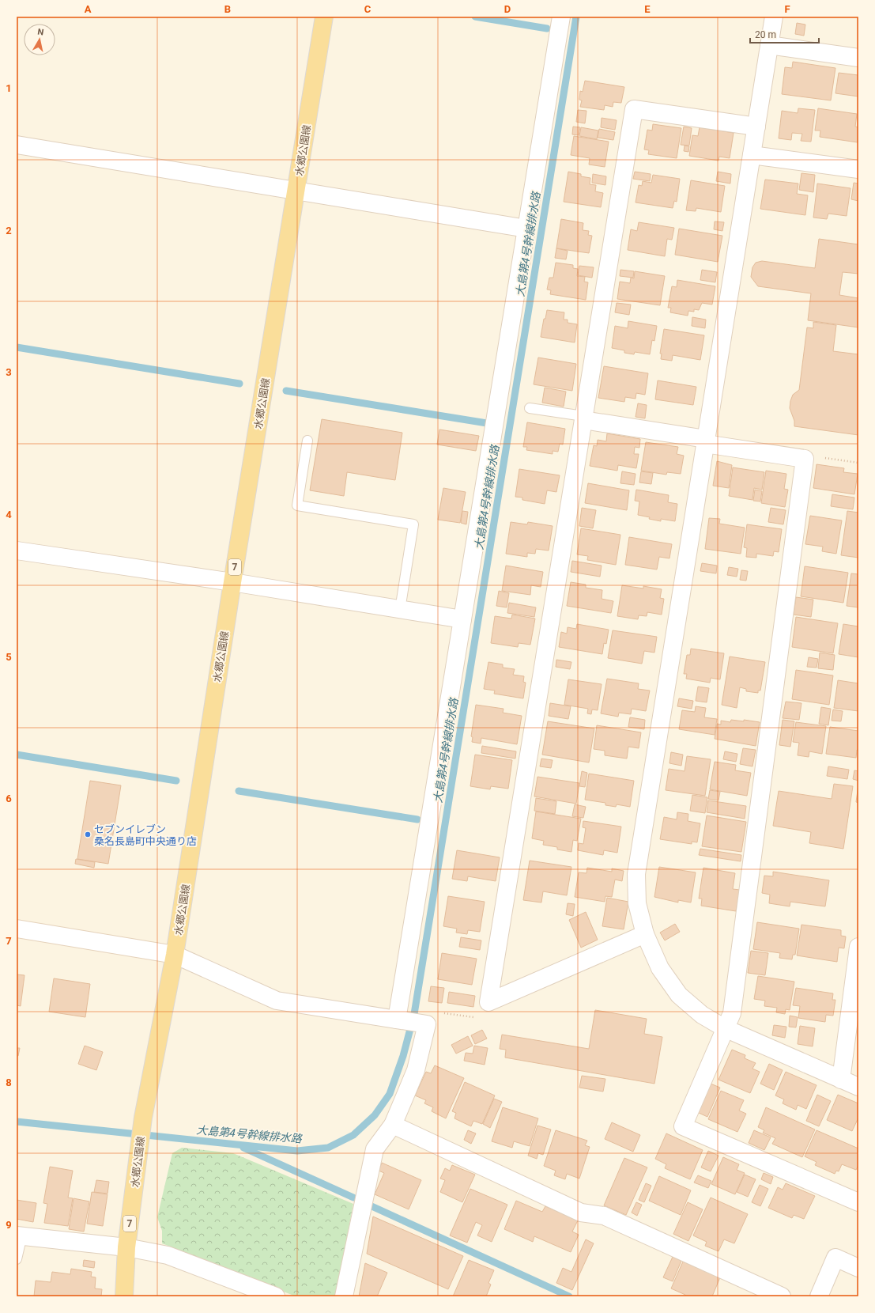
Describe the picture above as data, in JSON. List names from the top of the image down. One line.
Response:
{"streets":{"main road":["水郷公園線","7"]},"water":["大島第4号幹線排水路"],"places":["セブンイレブン 桑名長島町中央通り店"],"scale_bar":"20 m","north":"top","grid":{"columns":["A","B","C","D","E","F"],"rows":["1","2","3","4","5","6","7","8","9"]}}
